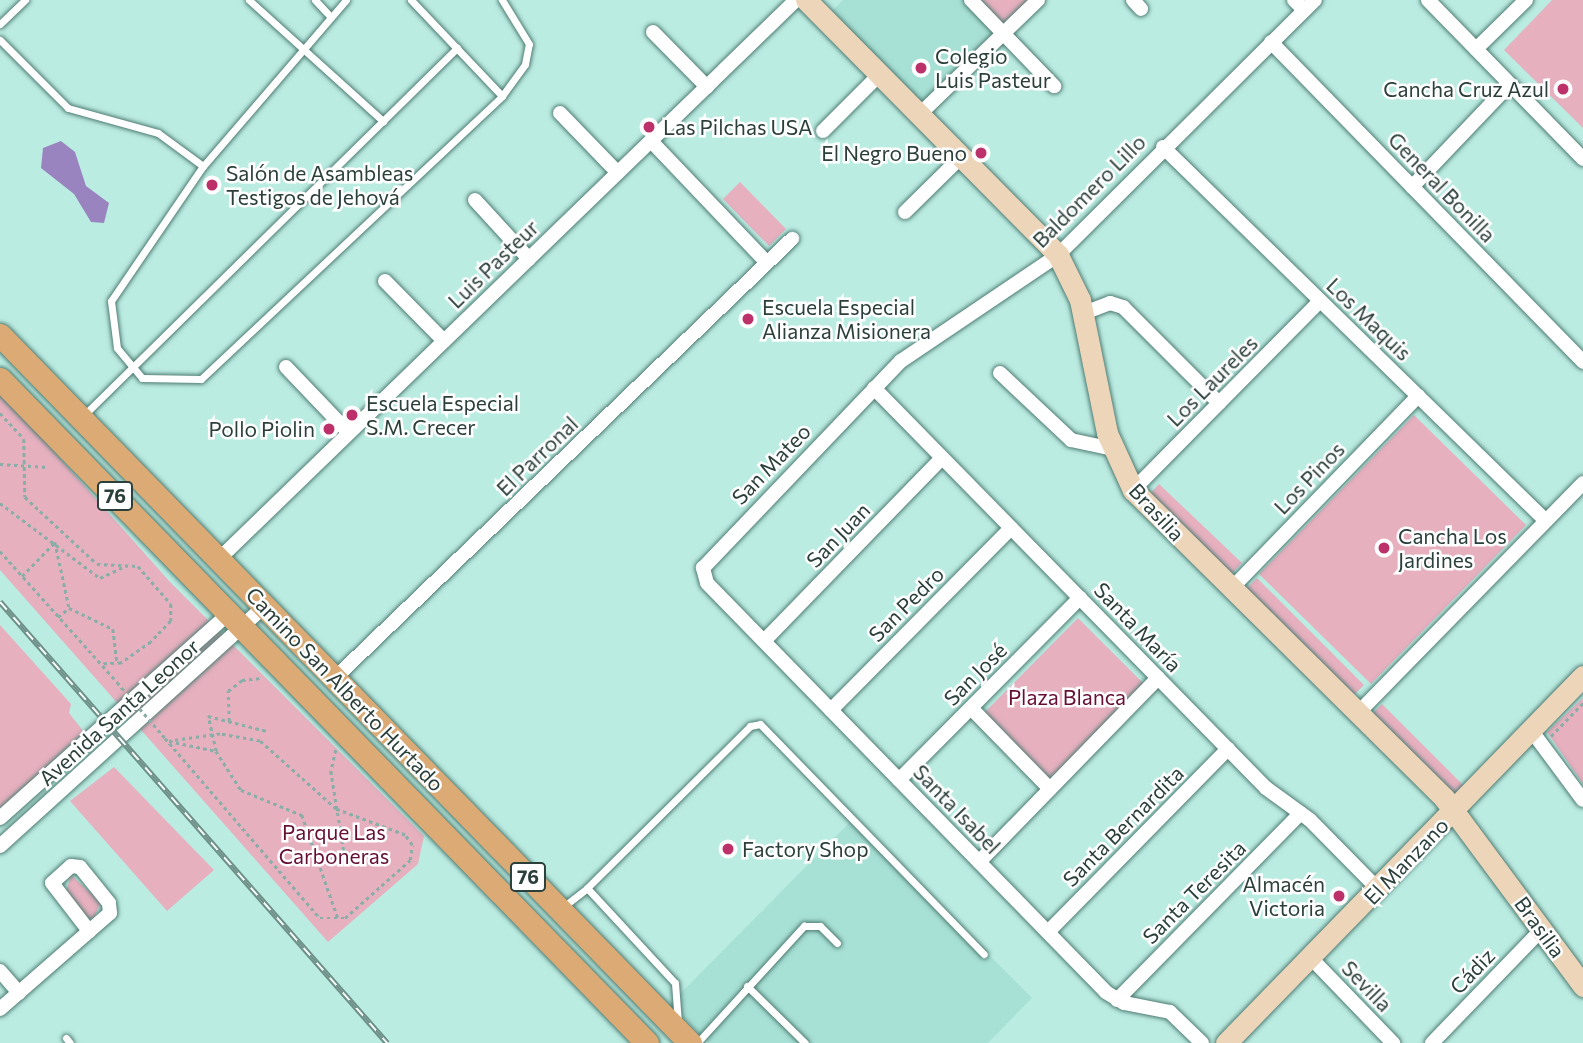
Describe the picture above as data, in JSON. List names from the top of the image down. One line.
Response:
{"streets":{"main road":["76","Camino San Alberto Hurtado"],"street":["General Bonilla","Baldomero Lillo","Luis Pasteur","Los Maquis","Los Laureles","El Parronal","San Mateo","Los Pinos","Brasilia","San Juan","San Pedro","Santa María","San José","Avenida Santa Leonor","Santa Isabel","Santa Bernardita","El Manzano","Santa Teresita","Cádiz","Sevilla"]},"crossings":[["General Bonilla","Baldomero Lillo"],["Baldomero Lillo","Los Maquis"],["Baldomero Lillo","San Mateo"],["Baldomero Lillo","Brasilia"],["Baldomero Lillo","Santa María"],["Luis Pasteur","Camino San Alberto Hurtado"],["Los Maquis","Los Laureles"],["Los Maquis","Los Pinos"],["Los Laureles","Brasilia"],["El Parronal","Camino San Alberto Hurtado"],["San Mateo","Santa María"],["San Mateo","Santa Isabel"],["Los Pinos","Brasilia"],["Brasilia","El Manzano"],["Brasilia","Cádiz"],["San Juan","Santa María"],["San Juan","Santa Isabel"],["San Pedro","Santa María"],["San Pedro","Santa Isabel"],["Santa María","San José"],["Santa María","Santa Bernardita"],["Santa María","El Manzano"],["Santa María","Santa Teresita"],["San José","Santa Isabel"],["Camino San Alberto Hurtado","Avenida Santa Leonor"],["Santa Isabel","Santa Bernardita"],["Santa Isabel","Santa Teresita"],["El Manzano","Sevilla"]],"parks":["Plaza Blanca","Parque Las Carboneras"],"places":["Colegio Luis Pasteur","Cancha Cruz Azul","Las Pilchas USA","El Negro Bueno","Salón de Asambleas Testigos de Jehová","Escuela Especial Alianza Misionera","Escuela Especial S.M. Crecer","Pollo Piolin","Cancha Los Jardines","Factory Shop","Almacén Victoria"]}
